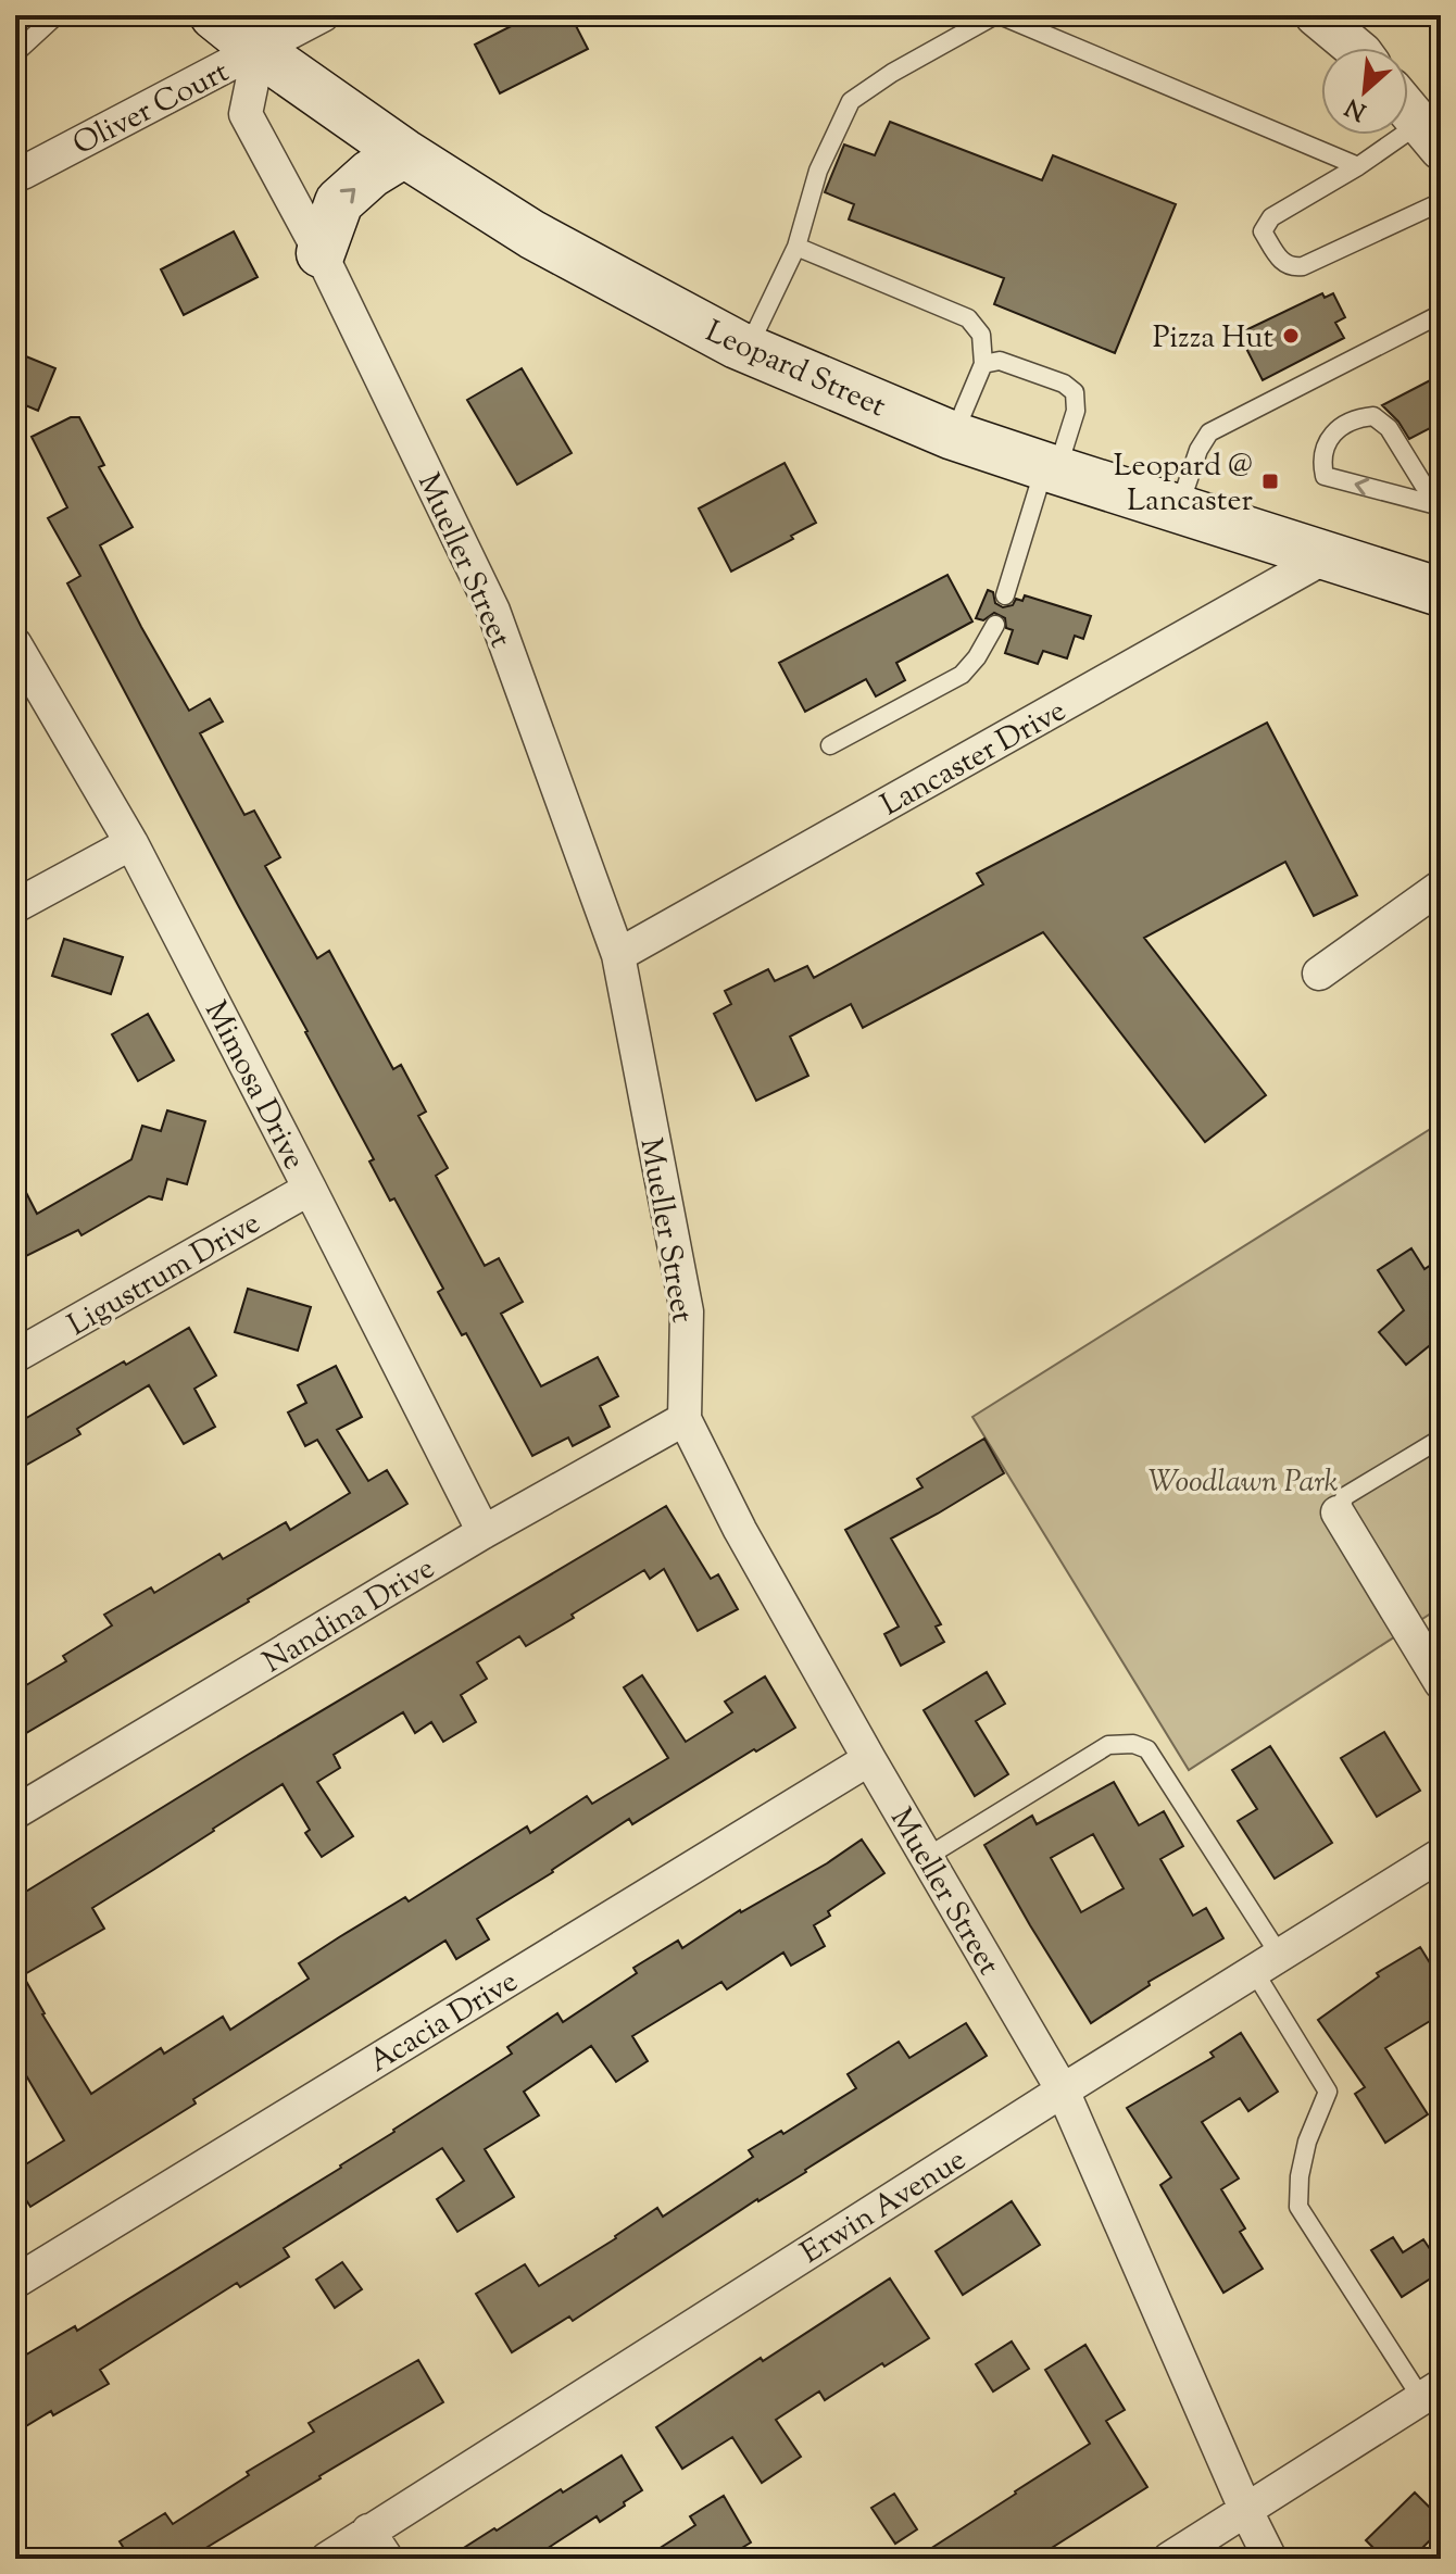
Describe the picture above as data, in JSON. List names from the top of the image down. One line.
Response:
{"streets":{"main road":["Leopard Street"],"street":["Oliver Court","Mueller Street","Lancaster Drive","Mimosa Drive","Ligustrum Drive","Nandina Drive","Acacia Drive","Erwin Avenue"]},"crossings":[["Oliver Court","Leopard Street"],["Oliver Court","Mueller Street"],["Leopard Street","Mueller Street"],["Leopard Street","Lancaster Drive"],["Mueller Street","Lancaster Drive"],["Mueller Street","Nandina Drive"],["Mueller Street","Acacia Drive"],["Mueller Street","Erwin Avenue"],["Mimosa Drive","Ligustrum Drive"],["Mimosa Drive","Nandina Drive"]],"parks":["Woodlawn Park"],"places":{"other":["Pizza Hut"],"transit":["Leopard @ Lancaster"]},"north":"bottom left"}
